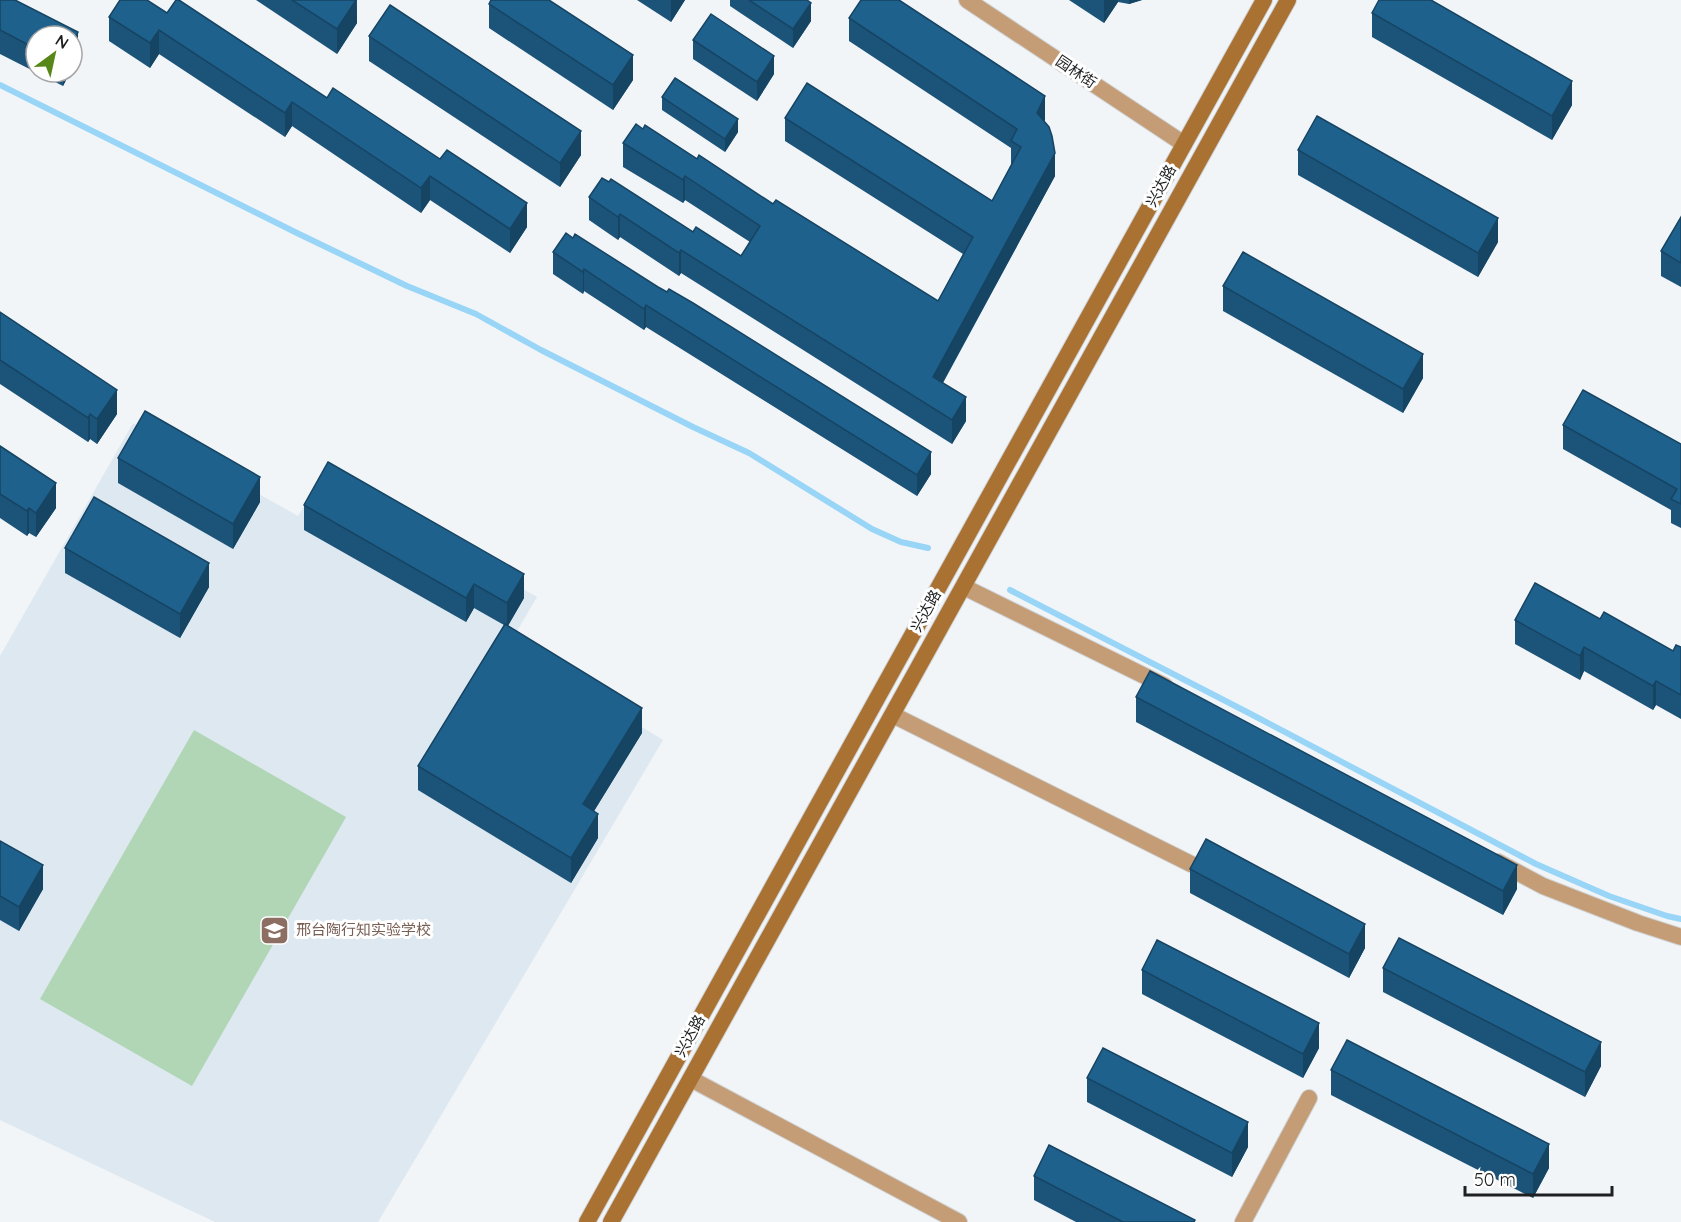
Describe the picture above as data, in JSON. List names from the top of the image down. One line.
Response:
{"streets":{"main road":["兴达路"],"street":["园林街"]},"crossings":[["园林街","兴达路"]],"places":{"school or university":["邢台陶行知实验学校"]},"scale_bar":"50 m","north":"top right"}
